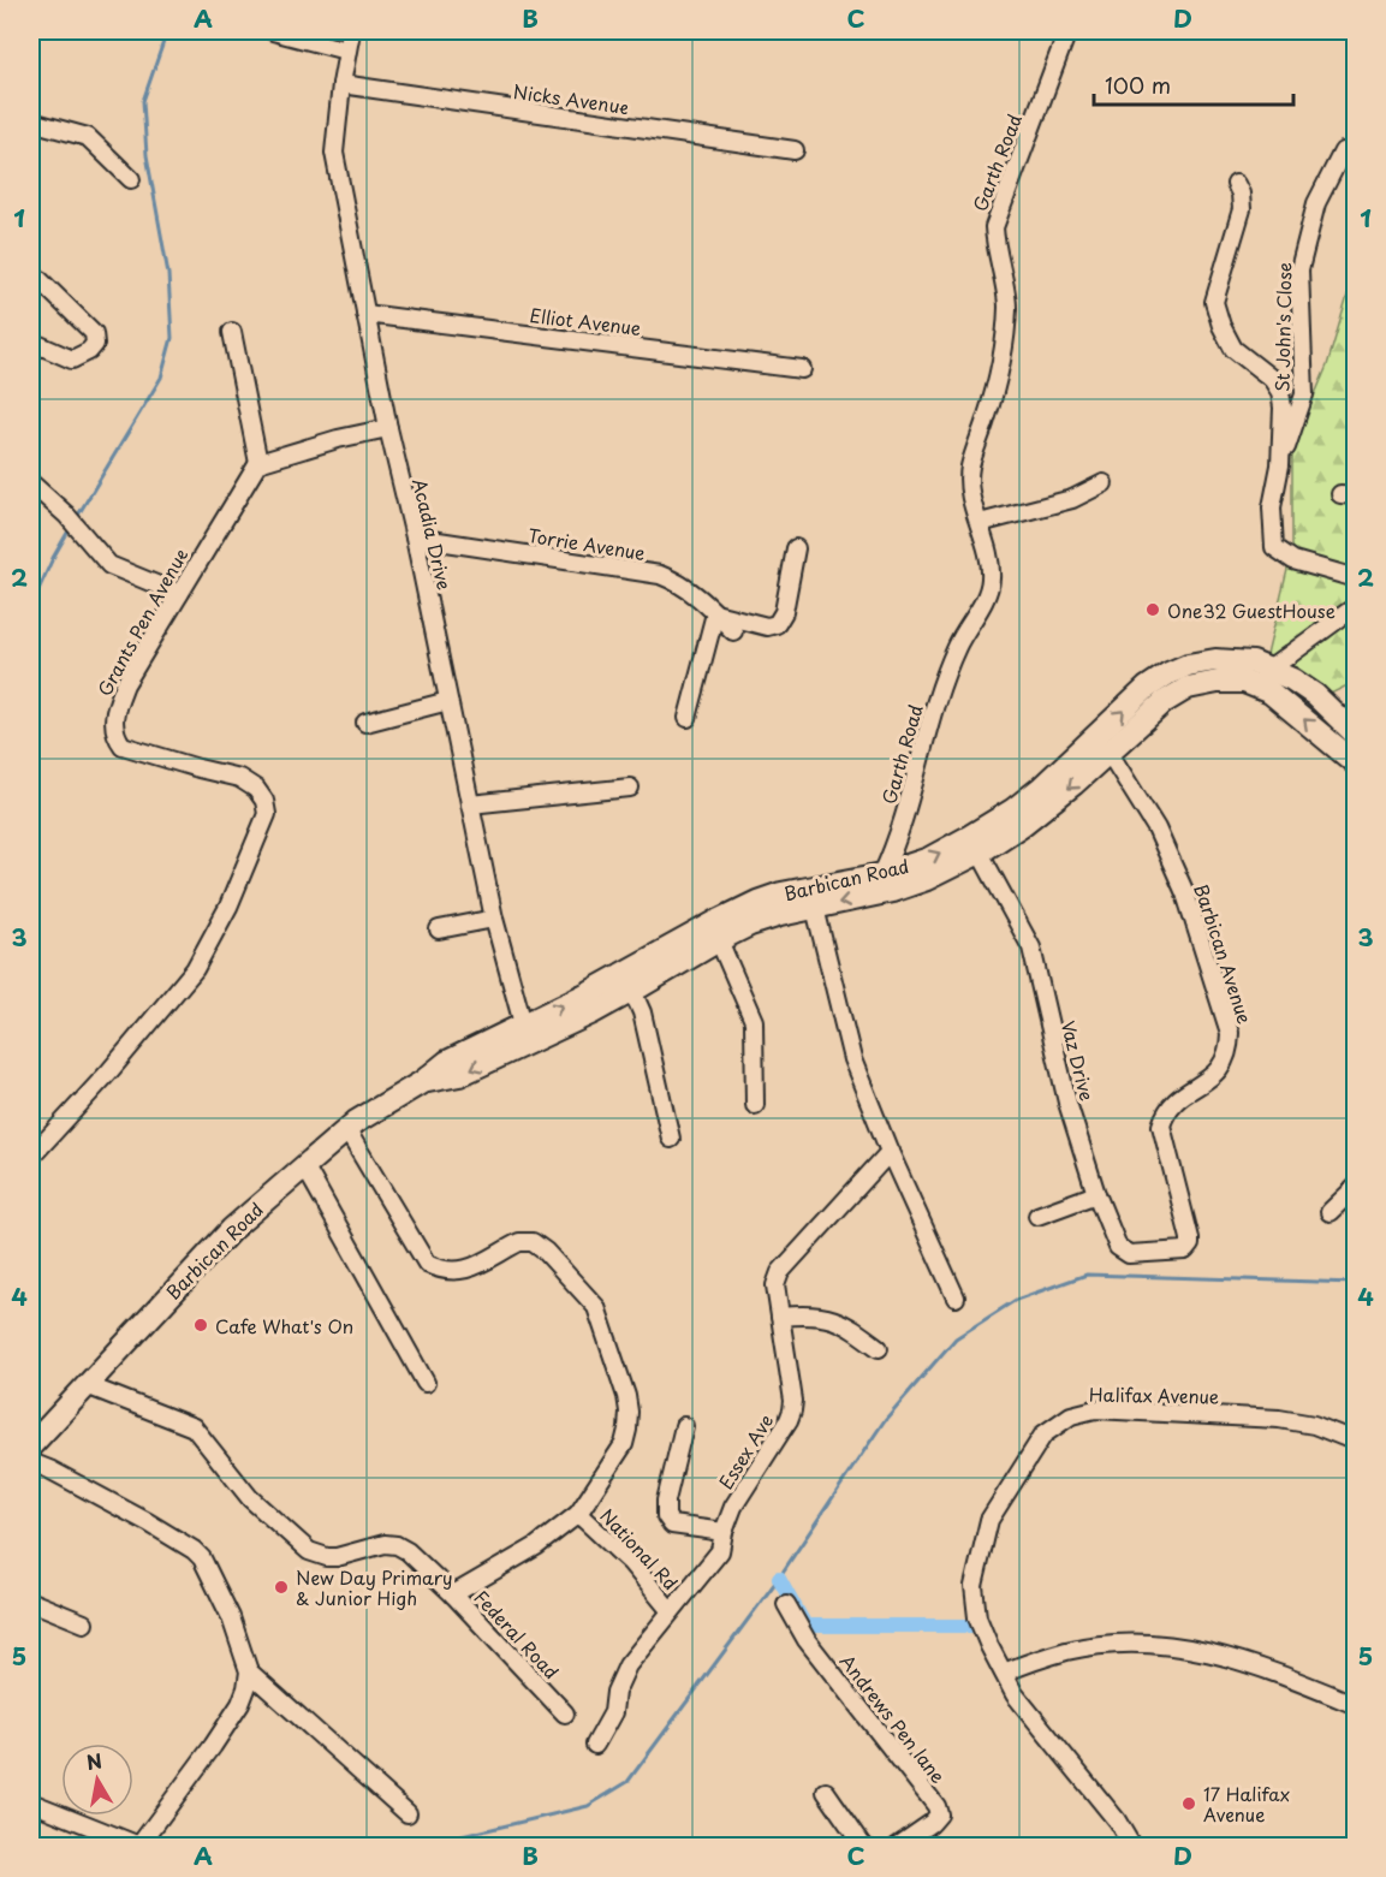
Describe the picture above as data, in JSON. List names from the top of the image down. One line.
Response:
{"streets":{"main road":["Barbican Road"],"street":["Nicks Avenue","Garth Road","Elliot Avenue","St John's Close","Acadia Drive","Torrie Avenue","Grants Pen Avenue","Barbican Avenue","Vaz Drive","Halifax Avenue","Essex Ave","National Rd","Federal Road","Andrews Pen lane"]},"crossings":[["Nicks Avenue","Acadia Drive"],["Garth Road","Barbican Road"],["Elliot Avenue","Acadia Drive"],["Acadia Drive","Torrie Avenue"],["Acadia Drive","Barbican Road"],["Barbican Road","Barbican Avenue"],["Barbican Road","Vaz Drive"],["Barbican Road","Federal Road"],["Barbican Avenue","Vaz Drive"],["Essex Ave","National Rd"]],"places":["One32 GuestHouse","Cafe What's On","New Day Primary & Junior High","17 Halifax Avenue"],"scale_bar":"100 m","north":"top","grid":{"columns":["A","B","C","D"],"rows":["1","2","3","4","5"]}}
